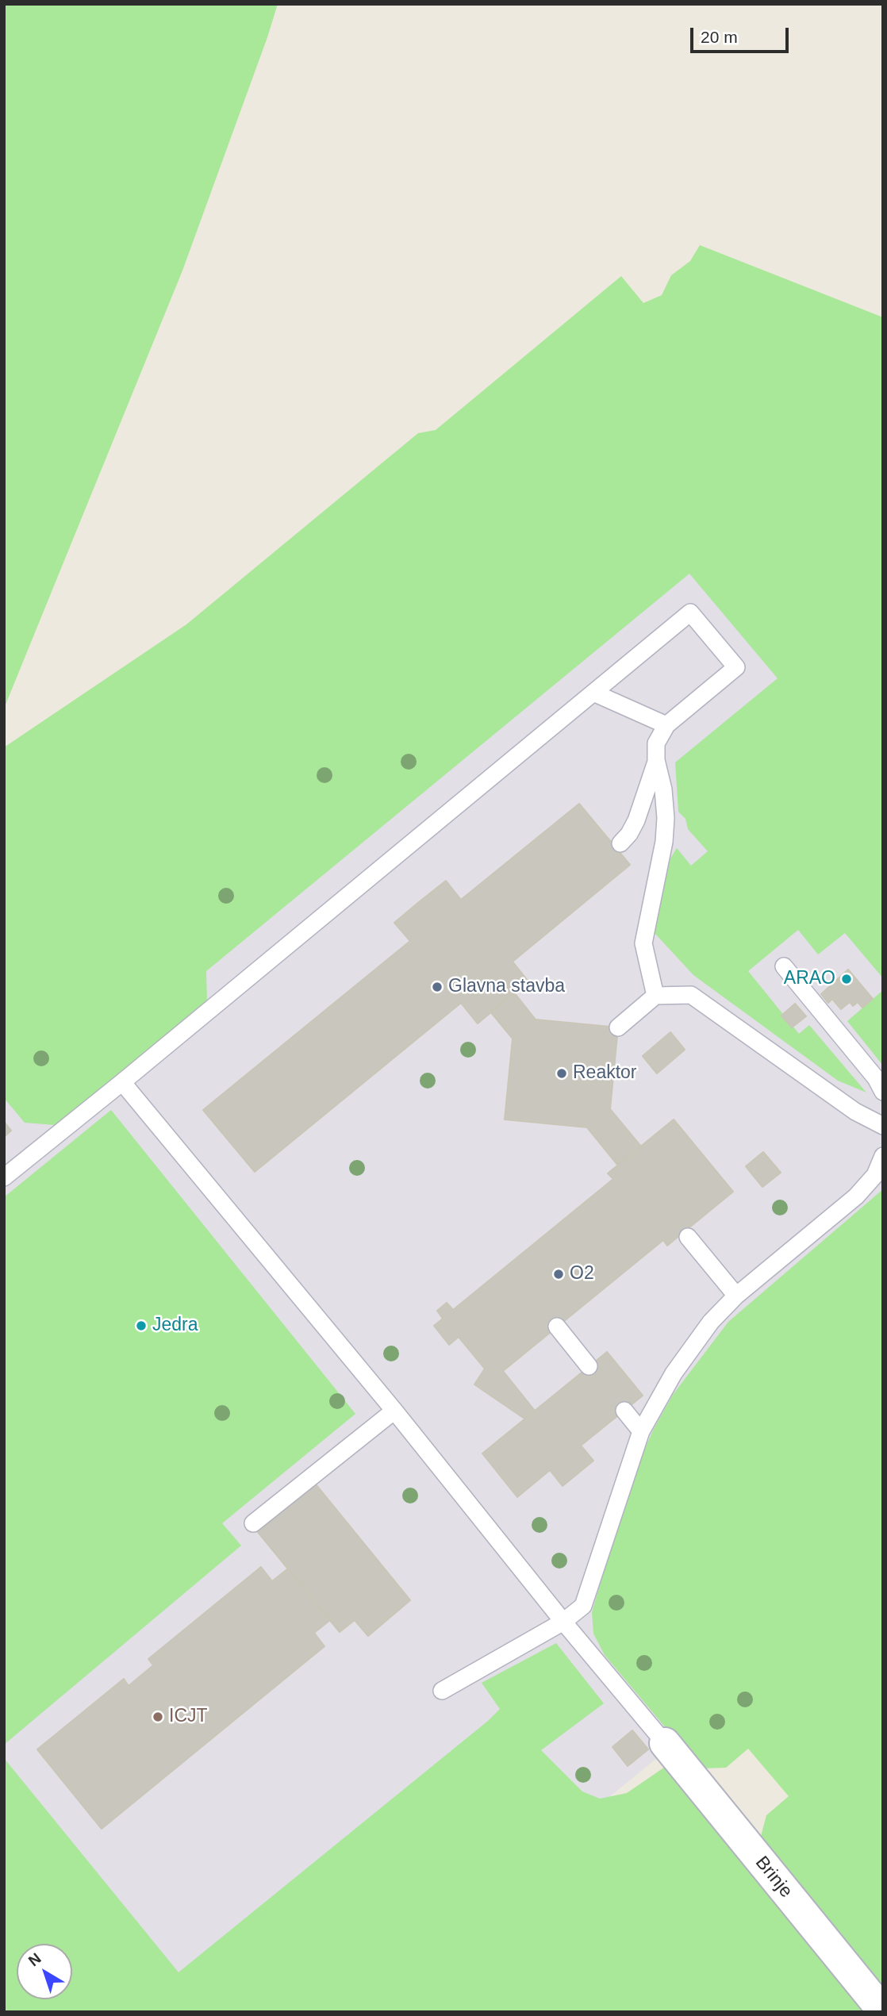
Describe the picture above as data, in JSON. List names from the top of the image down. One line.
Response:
{"streets":{"street":["Brinje"]},"places":["ARAO","Glavna stavba","Reaktor","O2","Jedra","ICJT"],"scale_bar":"20 m","north":"top left"}
